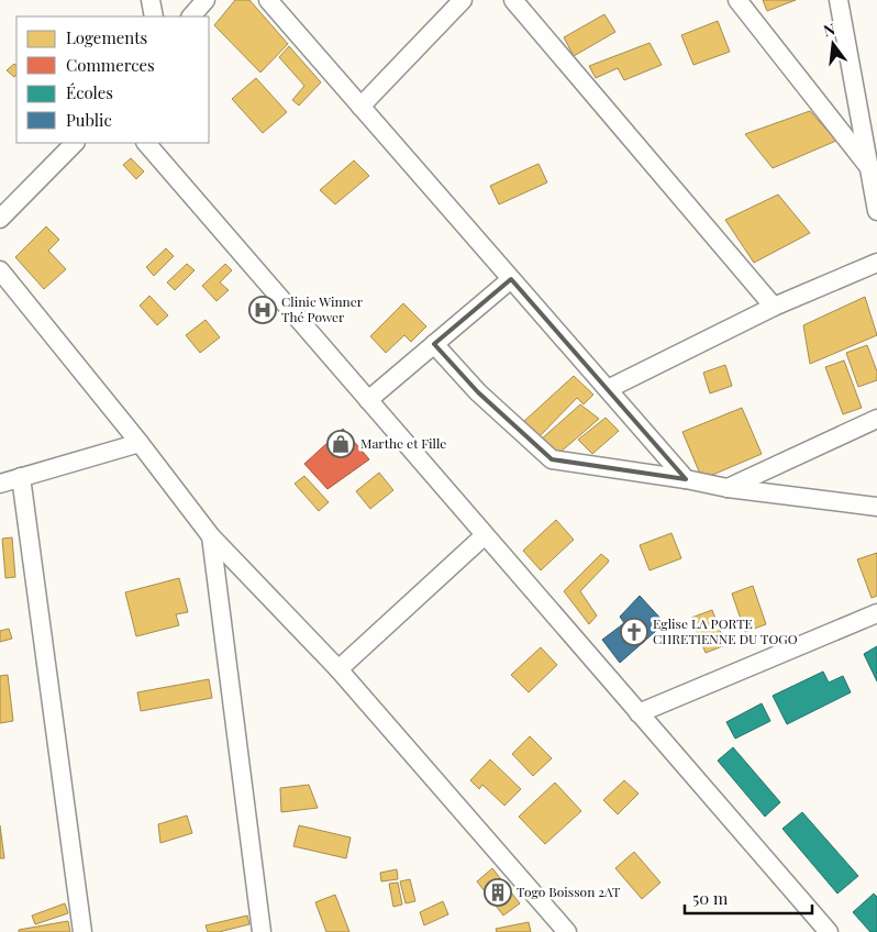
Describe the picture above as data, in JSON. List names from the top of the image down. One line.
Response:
{"places":{"hospital":["Clinic Winner Thé Power"],"shop":["Marthe et Fille"],"church":["Eglise LA PORTE CHRETIENNE DU TOGO"],"building":["Togo Boisson 2AT"]},"legend":["Logements","Commerces","Écoles","Public"],"scale_bar":"50 m","north":"top"}
